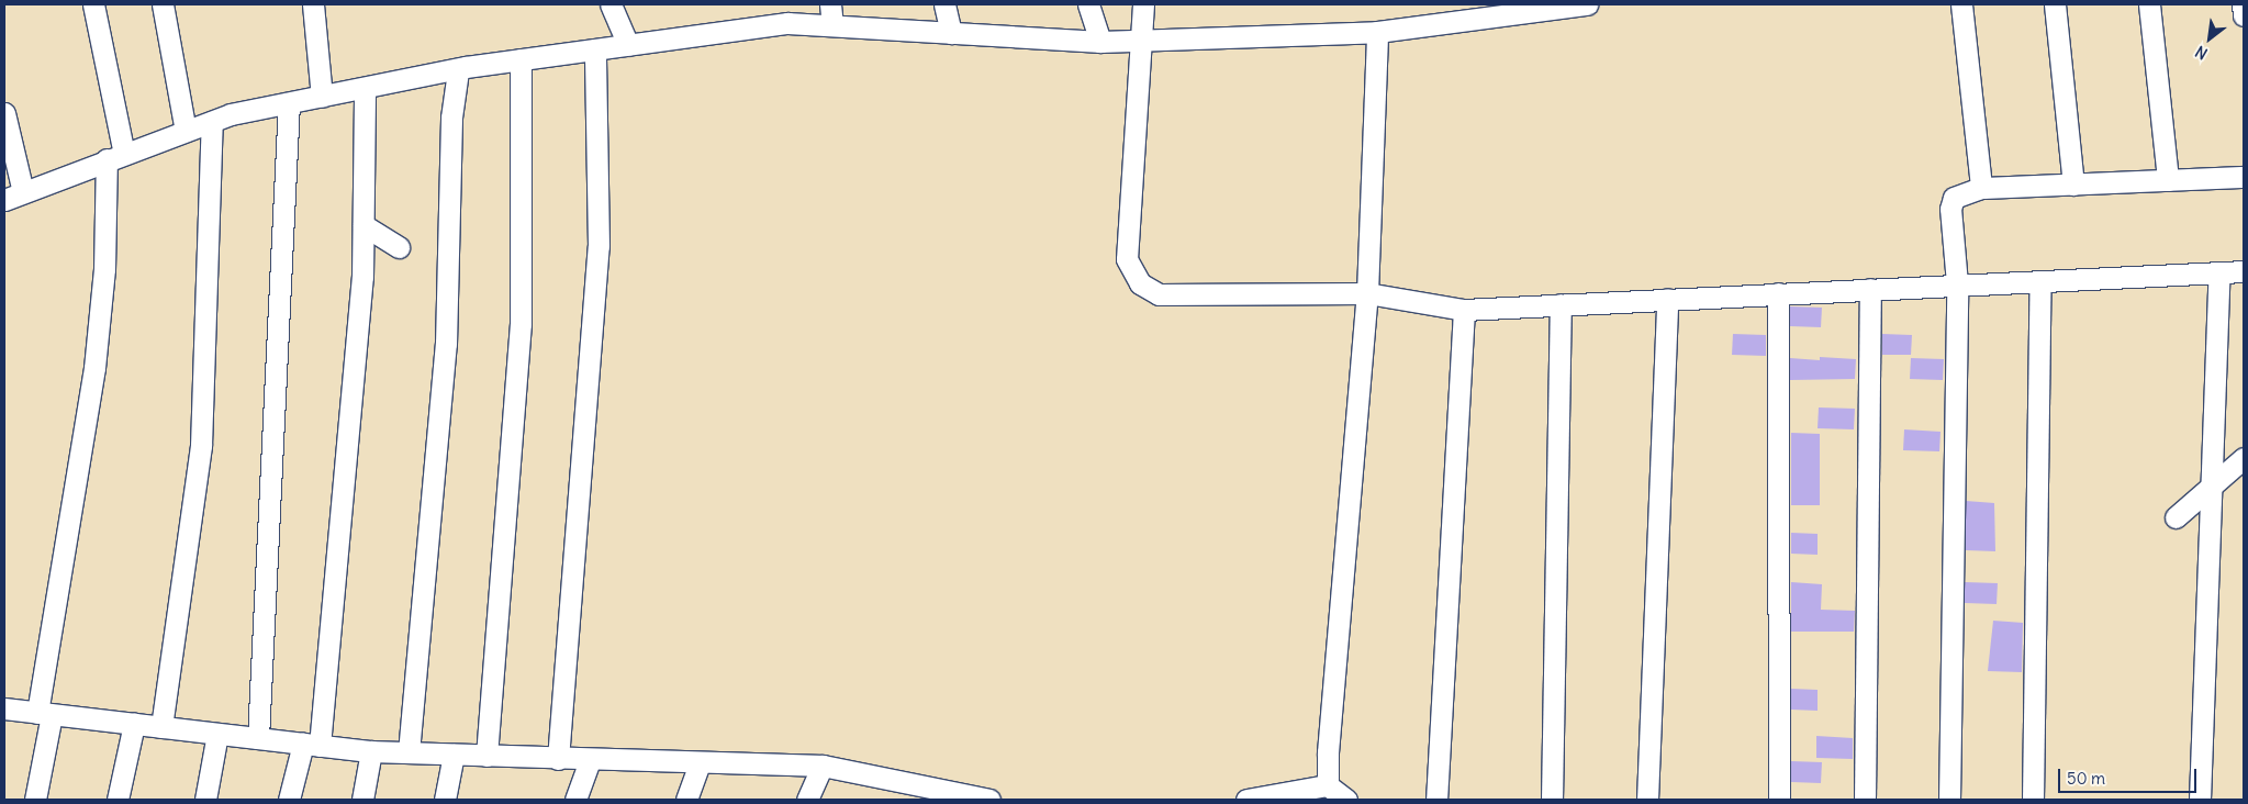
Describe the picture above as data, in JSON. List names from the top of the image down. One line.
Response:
{"scale_bar":"50 m","north":"bottom left"}
